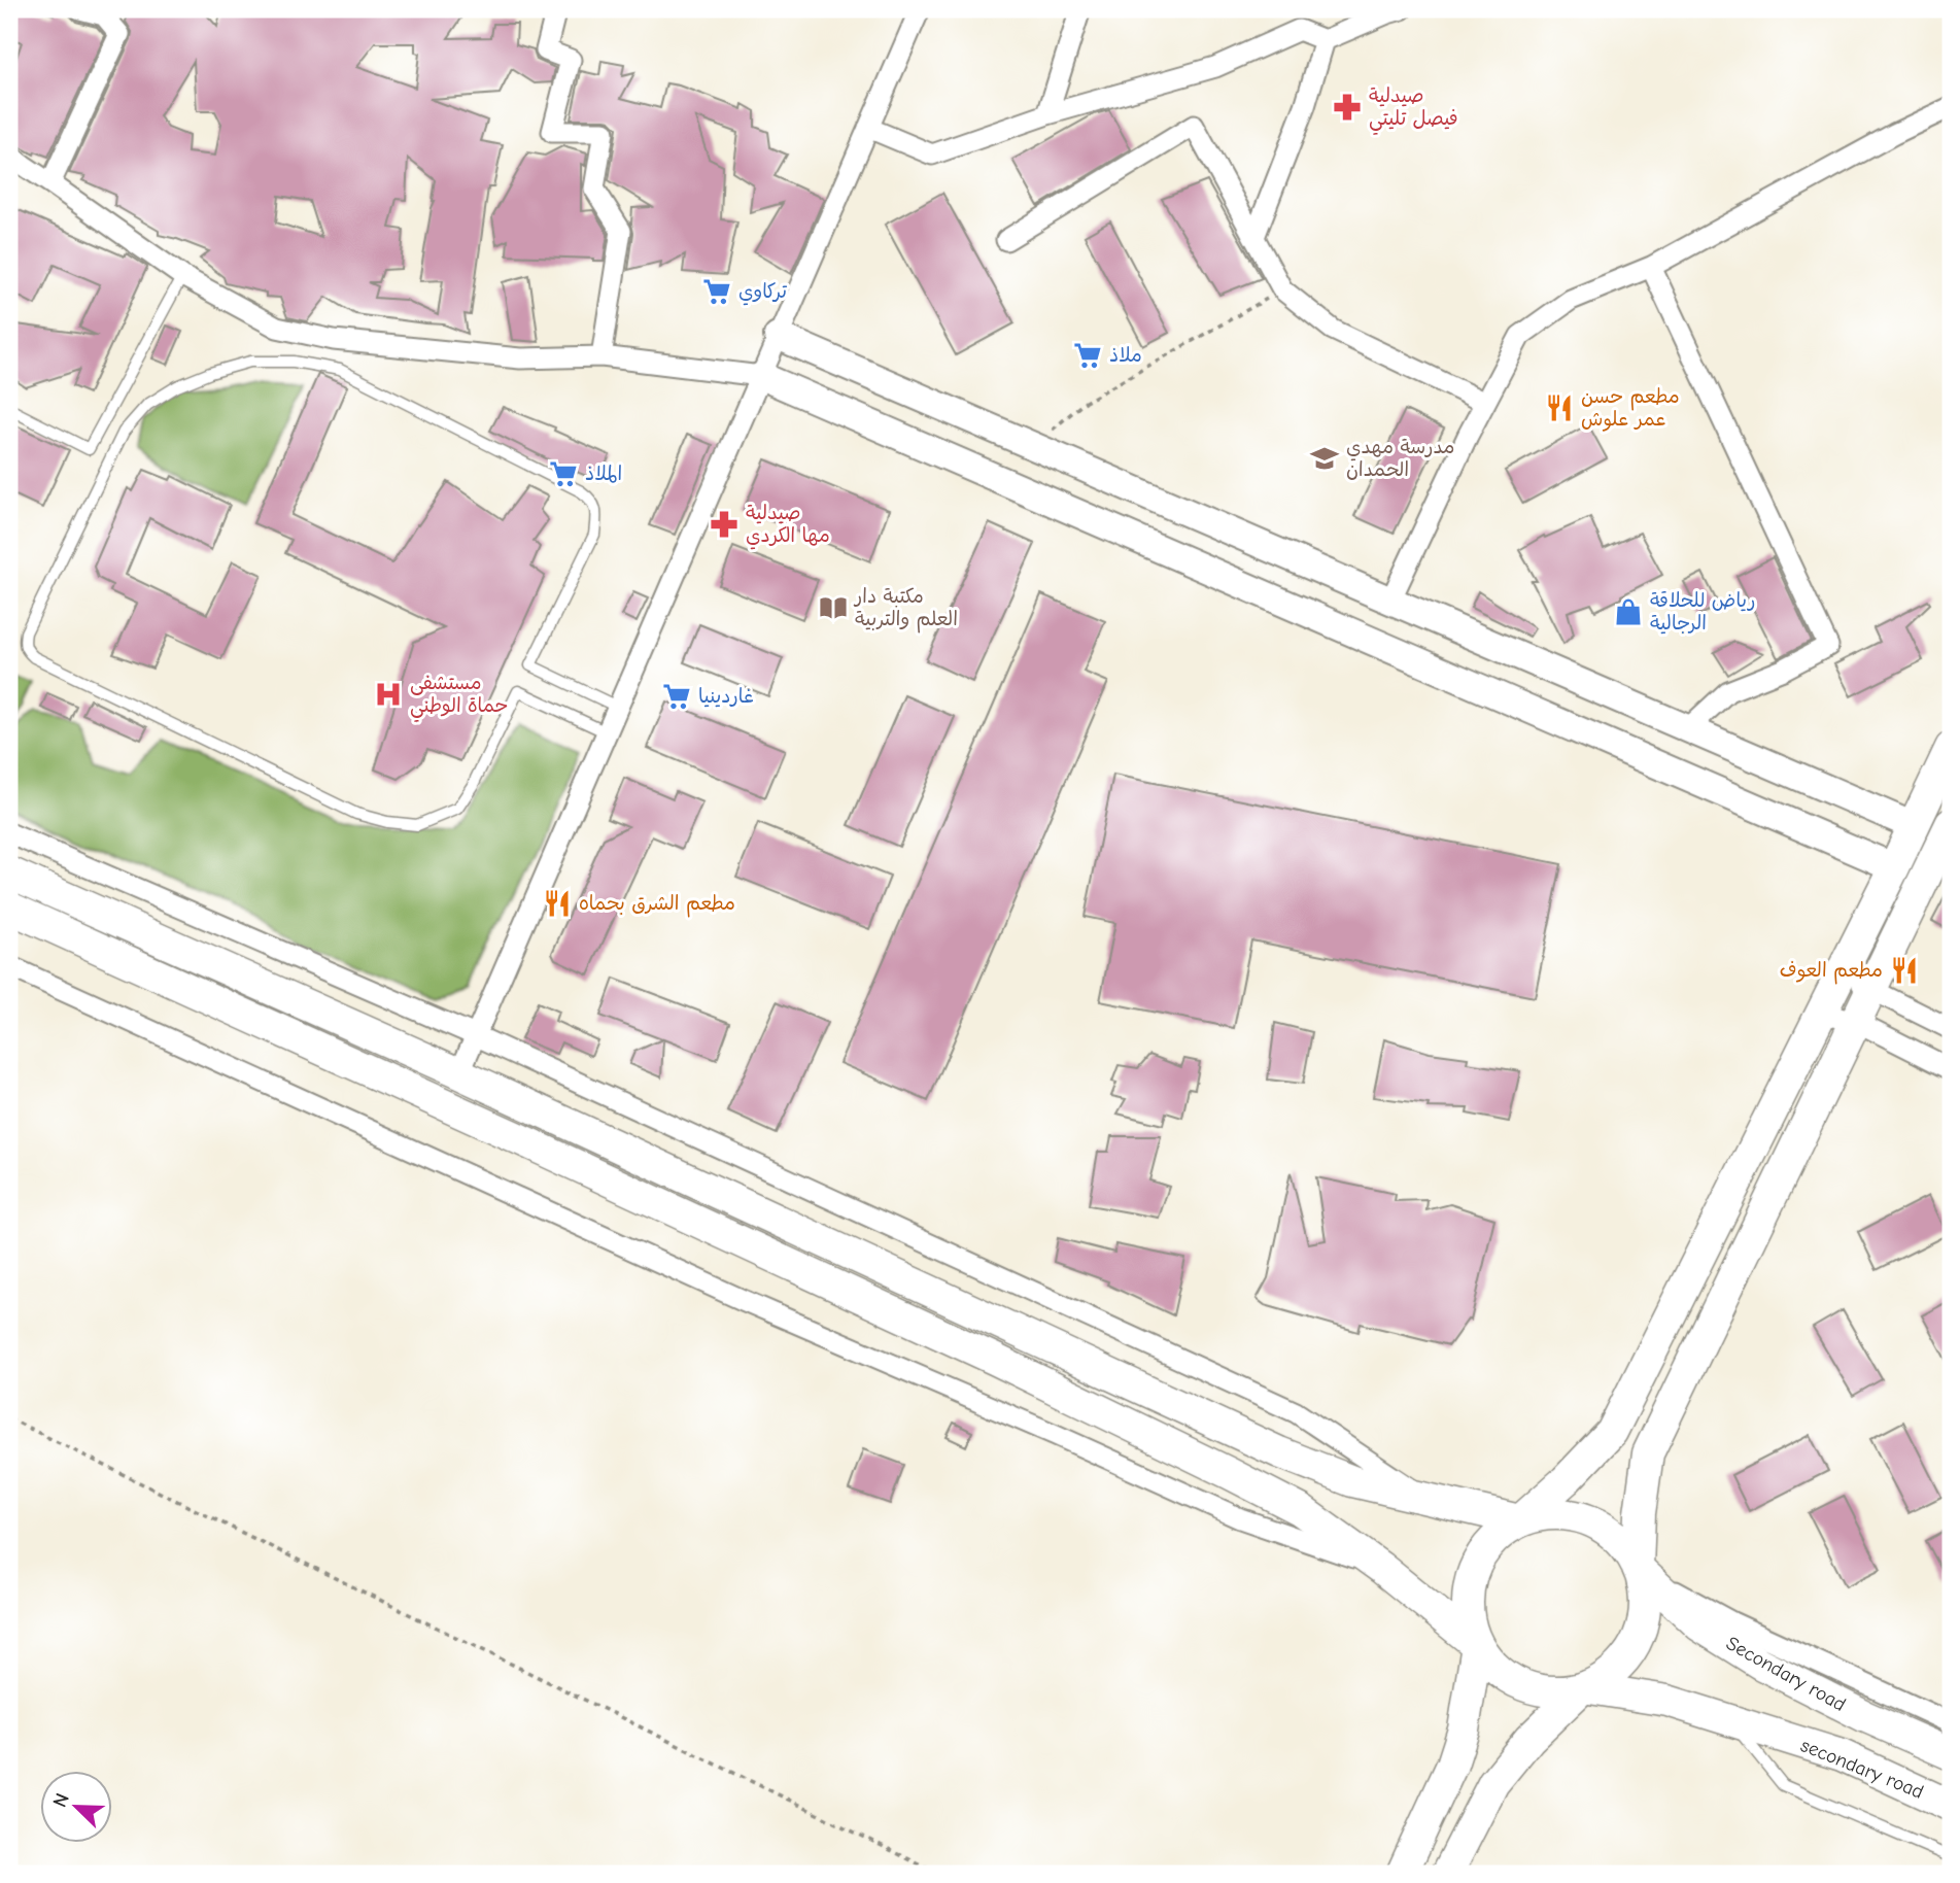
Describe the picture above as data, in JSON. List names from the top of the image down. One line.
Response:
{"streets":{"main road":["Secondary road","secondary road"]},"crossings":[["Secondary road","secondary road"]],"places":{"pharmacy":["صيدلية فيصل تليتي","صيدلية مها الكردي"],"supermarket":["تركاوي","ملاذ","الملاذ","غاردينيا"],"restaurant":["مطعم حسن عمر علوش","مطعم الشرق بحماه","مطعم العوف"],"school or university":["مدرسة مهدي الحمدان"],"library":["مكتبة دار العلم والتربية"],"shop":["رياض للحلاقة الرجالية"],"hospital":["مستشفى حماة الوطني"]},"north":"top left"}
